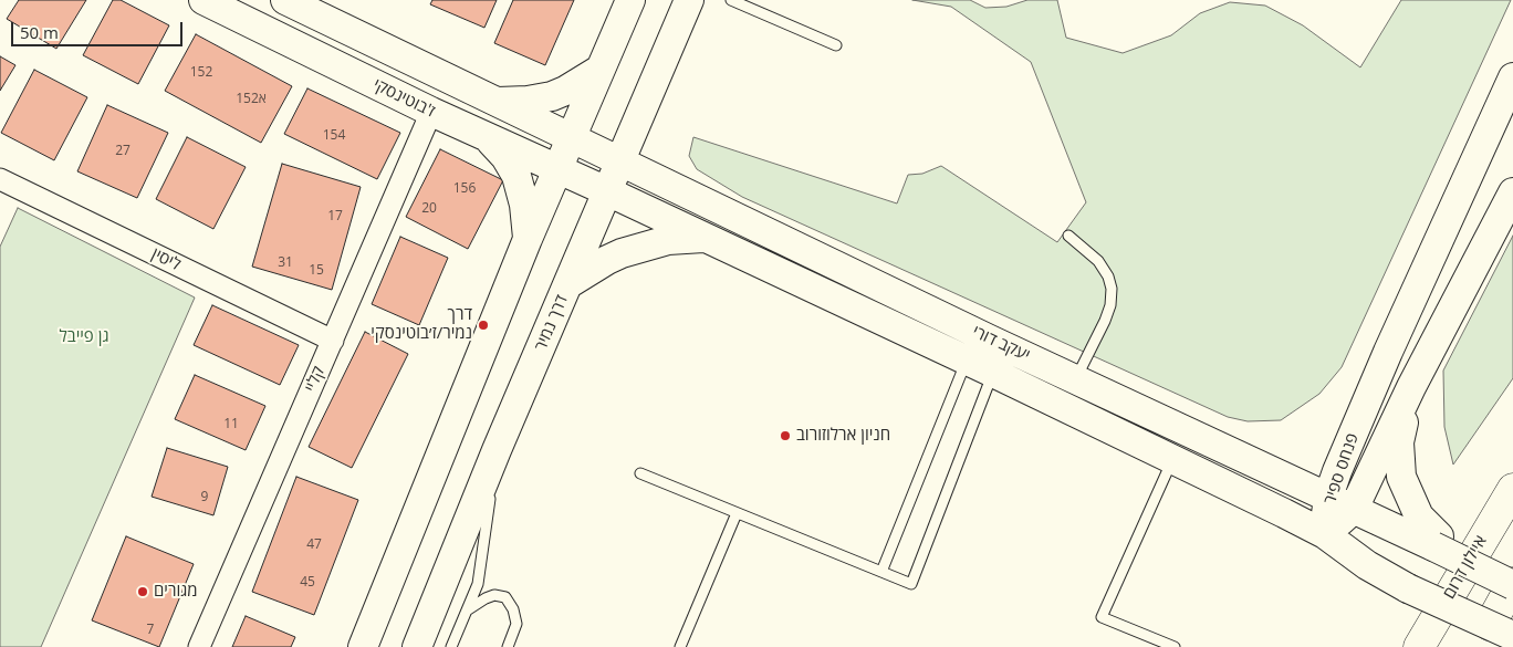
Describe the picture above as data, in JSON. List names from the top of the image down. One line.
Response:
{"streets":{"highway":["איילון דרום"],"street":["ז'בוטינסקי","ליסין","דרך נמיר","יעקב דורי","קליי","פנחס ספיר"]},"crossings":[["ז'בוטינסקי","דרך נמיר"],["ז'בוטינסקי","יעקב דורי"],["ז'בוטינסקי","קליי"],["ליסין","קליי"],["דרך נמיר","יעקב דורי"],["יעקב דורי","פנחס ספיר"]],"parks":["גן פייבל"],"places":["דרך נמיר/ז׳בוטינסקי","חניון ארלוזורוב","מגורים"],"house_numbers":["152","152א","154","27","156","20","17","31","15","11","9","47","45","7"],"scale_bar":"50 m"}
